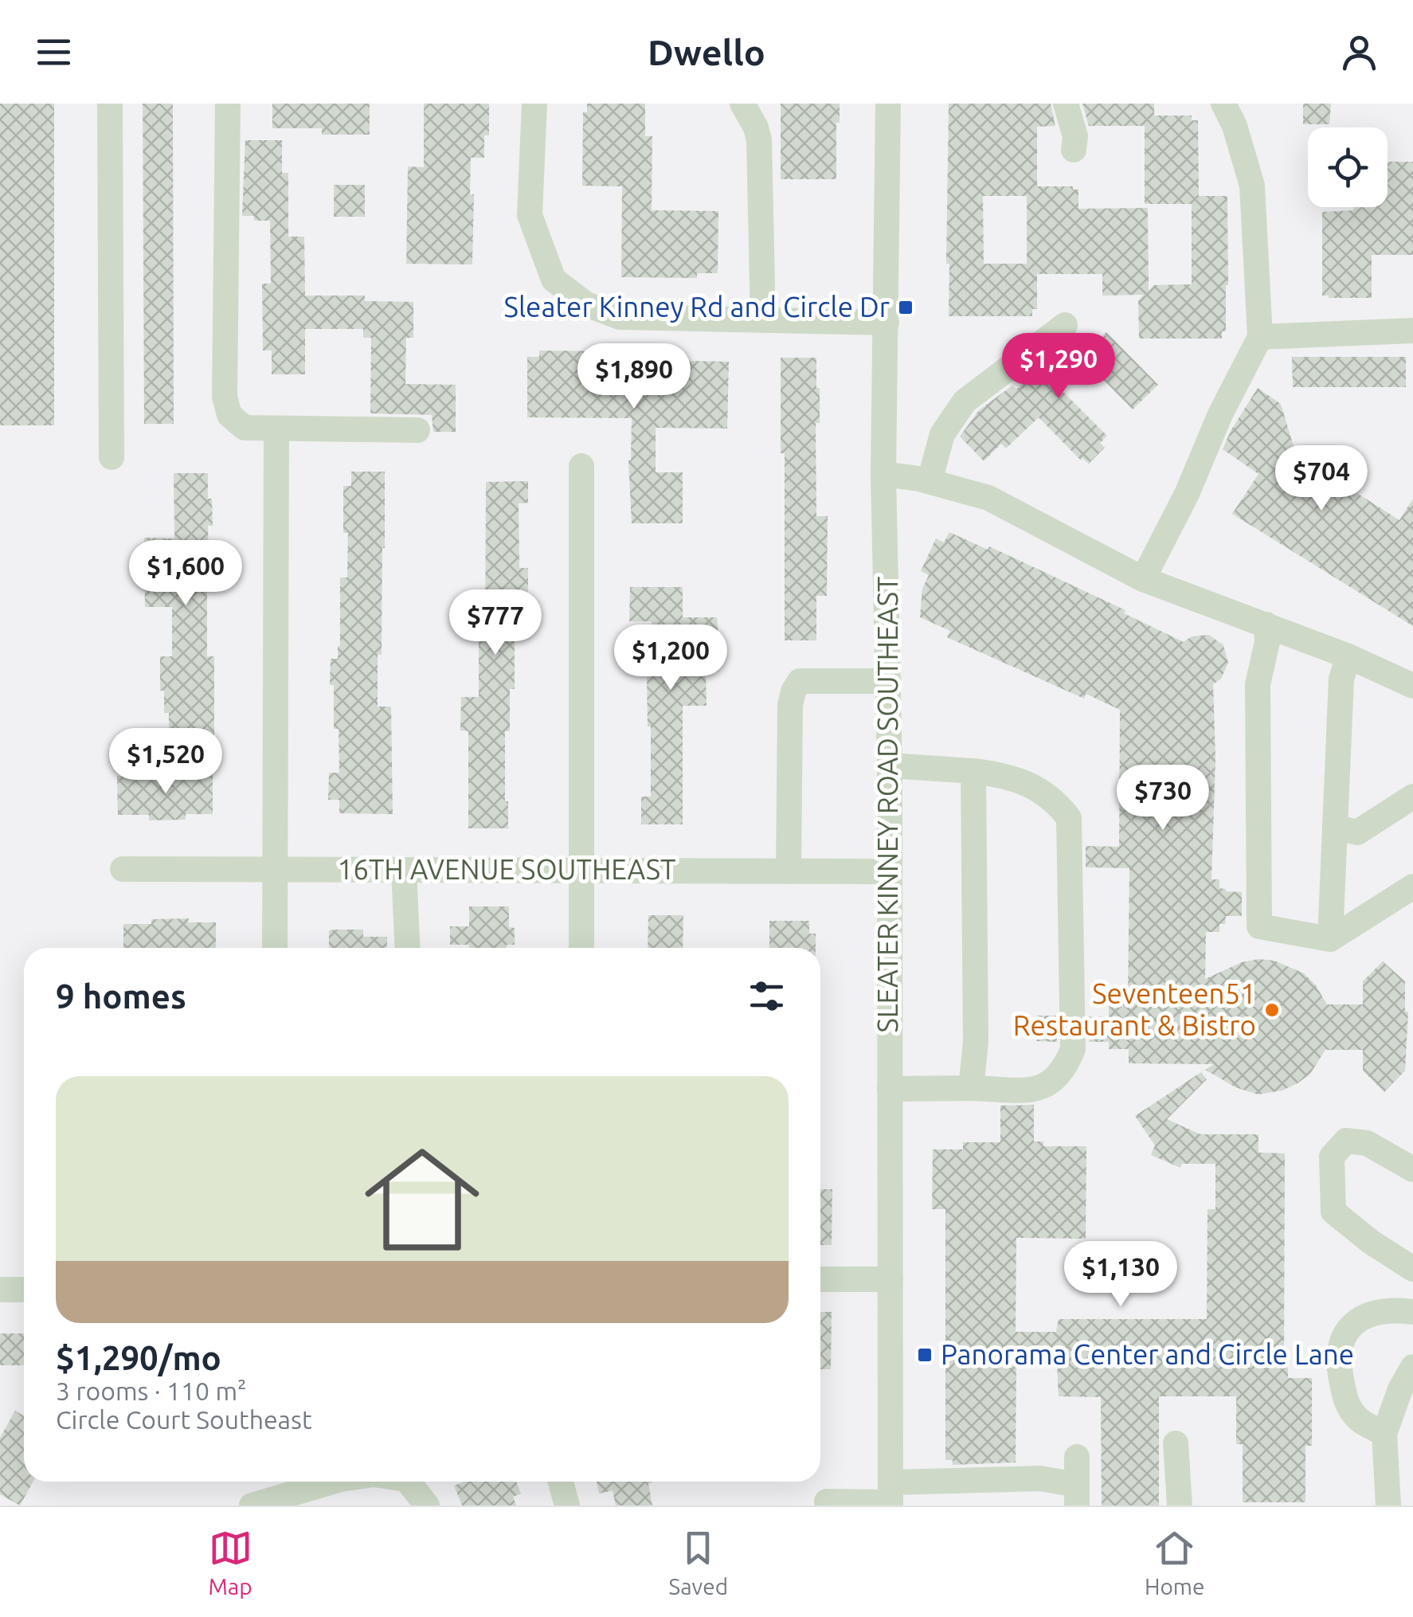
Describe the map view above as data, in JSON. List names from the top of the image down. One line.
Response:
{"streets":{"street":["SLEATER KINNEY ROAD SOUTHEAST","16TH AVENUE SOUTHEAST"]},"crossings":[["SLEATER KINNEY ROAD SOUTHEAST","16TH AVENUE SOUTHEAST"]],"places":{"transit":["Sleater Kinney Rd and Circle Dr","Panorama Center and Circle Lane"],"other":["Seventeen51 Restaurant & Bistro"]},"page":{"header":"Dwello","price":["$1,290","$1,890","$704","$1,600","$777","$1,200","$1,520","$730","$1,130"],"heading":"9 homes","list":[{"name":"$1,290/mo","note":"3 rooms · 110 m² · Circle Court Southeast"}],"tabs":["Map","Saved","Home"]}}
